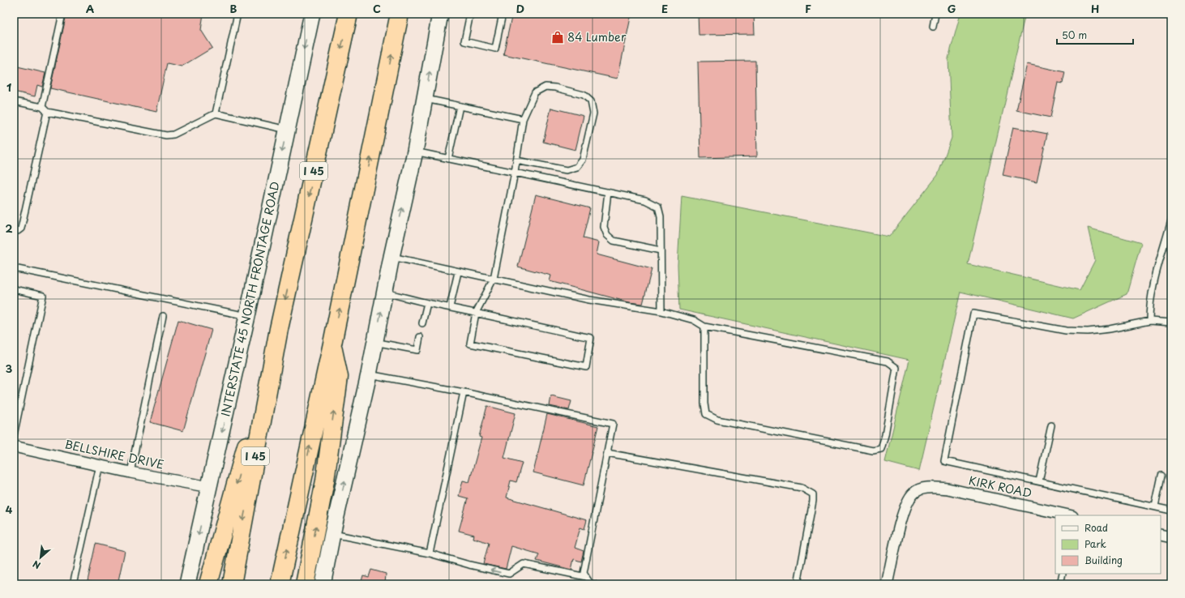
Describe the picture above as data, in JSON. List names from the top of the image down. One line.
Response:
{"streets":{"highway":["I 45"],"main road":["INTERSTATE 45 NORTH FRONTAGE ROAD"],"street":["BELLSHIRE DRIVE","KIRK ROAD"]},"crossings":[["INTERSTATE 45 NORTH FRONTAGE ROAD","BELLSHIRE DRIVE"]],"places":{"shop":["84 Lumber"]},"legend":["Road","Park","Building"],"scale_bar":"50 m","north":"bottom left","grid":{"columns":["A","B","C","D","E","F","G","H"],"rows":["1","2","3","4"]}}
